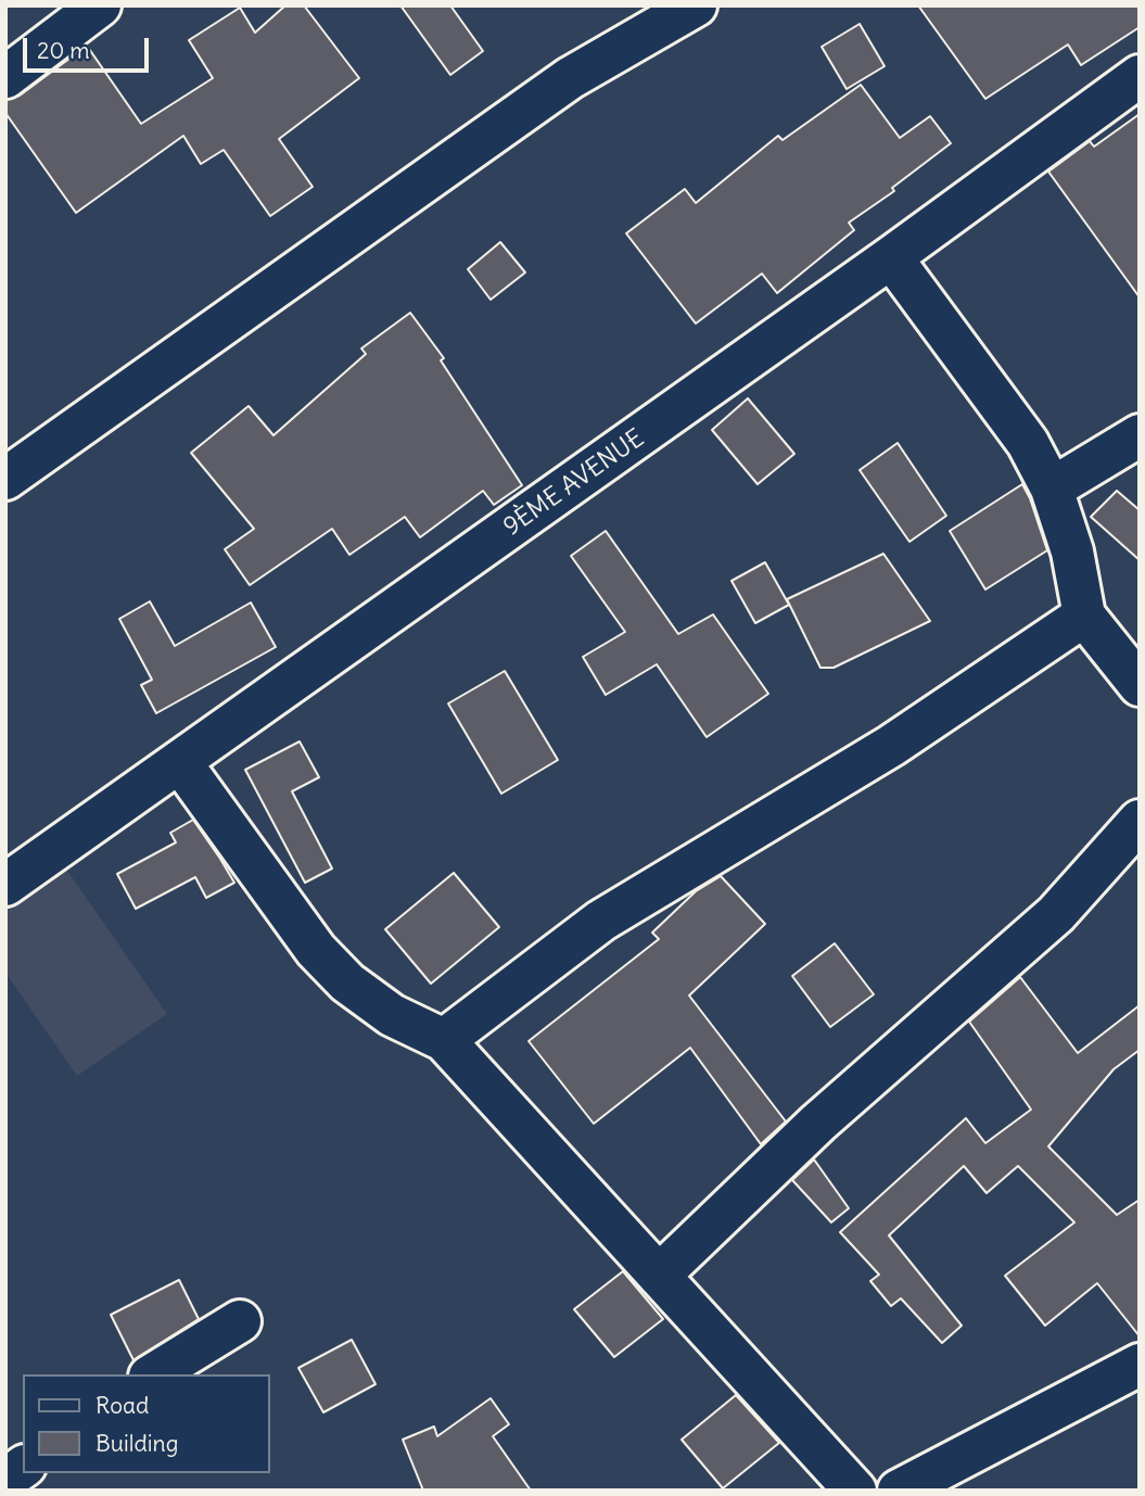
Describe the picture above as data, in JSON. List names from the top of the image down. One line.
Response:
{"streets":{"street":["9ÈME AVENUE"]},"legend":["Road","Building"],"scale_bar":"20 m"}
